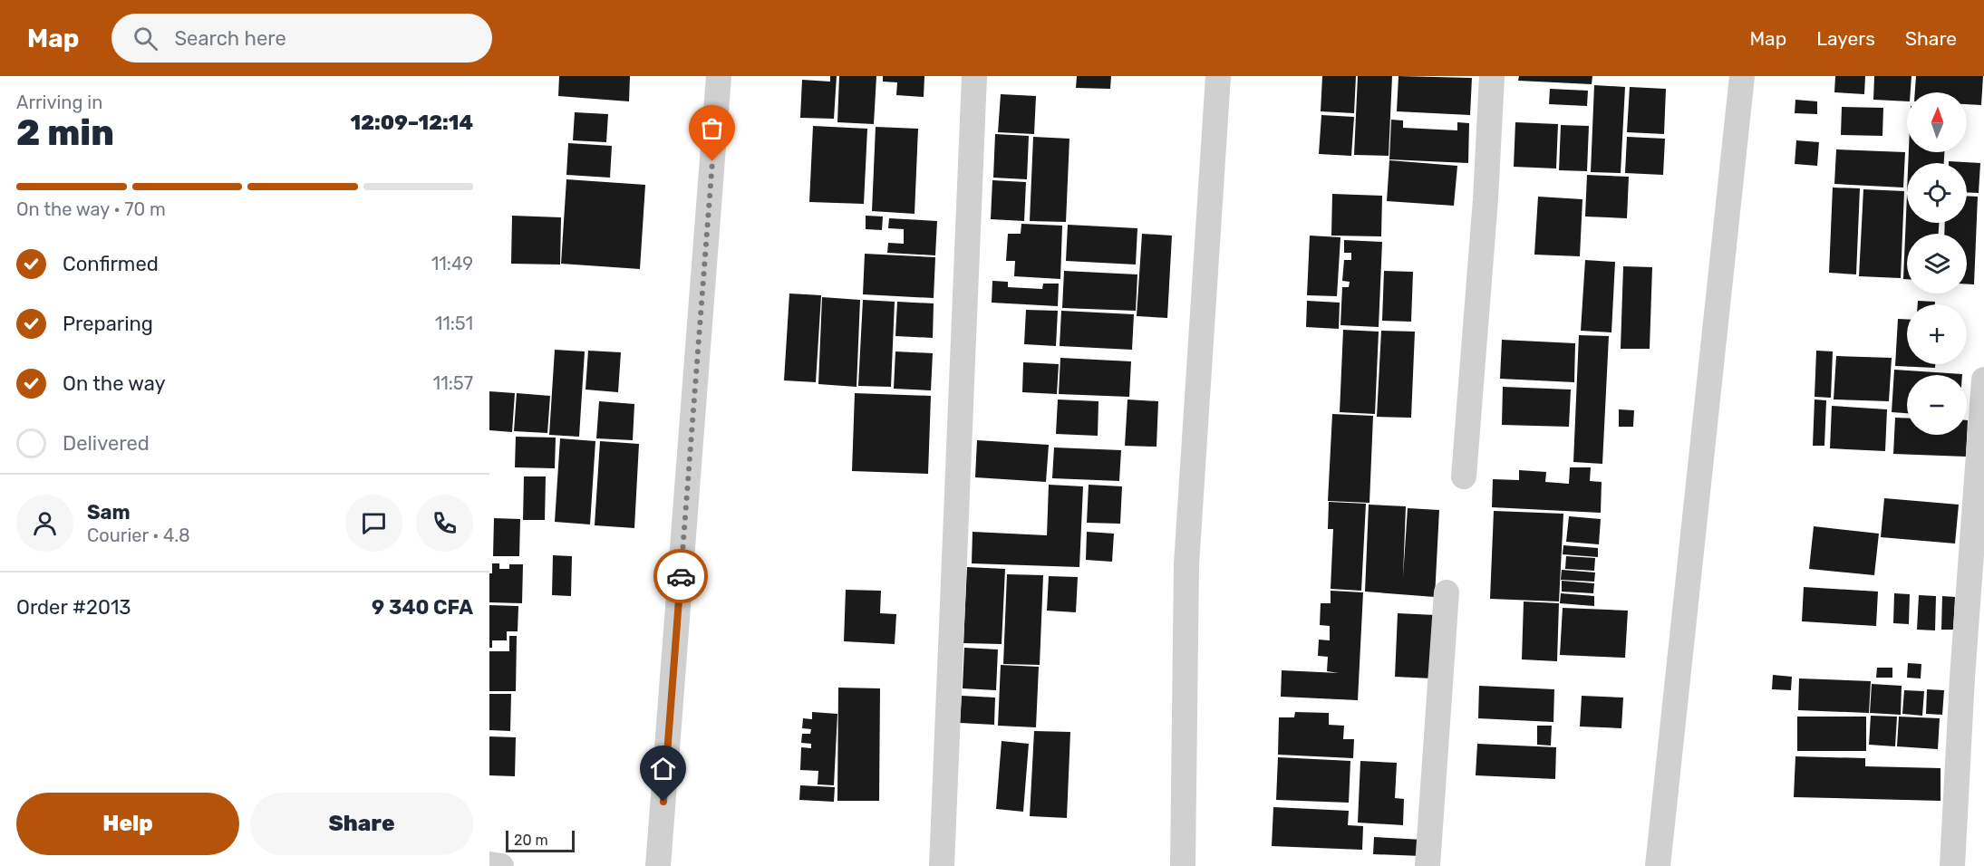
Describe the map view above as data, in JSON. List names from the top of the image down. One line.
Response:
{"scale_bar":"20 m","north":"top","page":{"header":"Map","search":"Search here","nav":["Map","Layers","Share"],"heading":["2 min","Arriving in","12:09–12:14"],"panel":["Sam","Courier · 4.8","Order #2013","9 340 CFA"],"map_buttons":["+","−"],"bar":"On the way · 70 m","list":[["Confirmed","11:49"],["Preparing","11:51"],["On the way","11:57"],"Delivered"],"buttons":["Help","Share"],"scale":"20 m"}}
